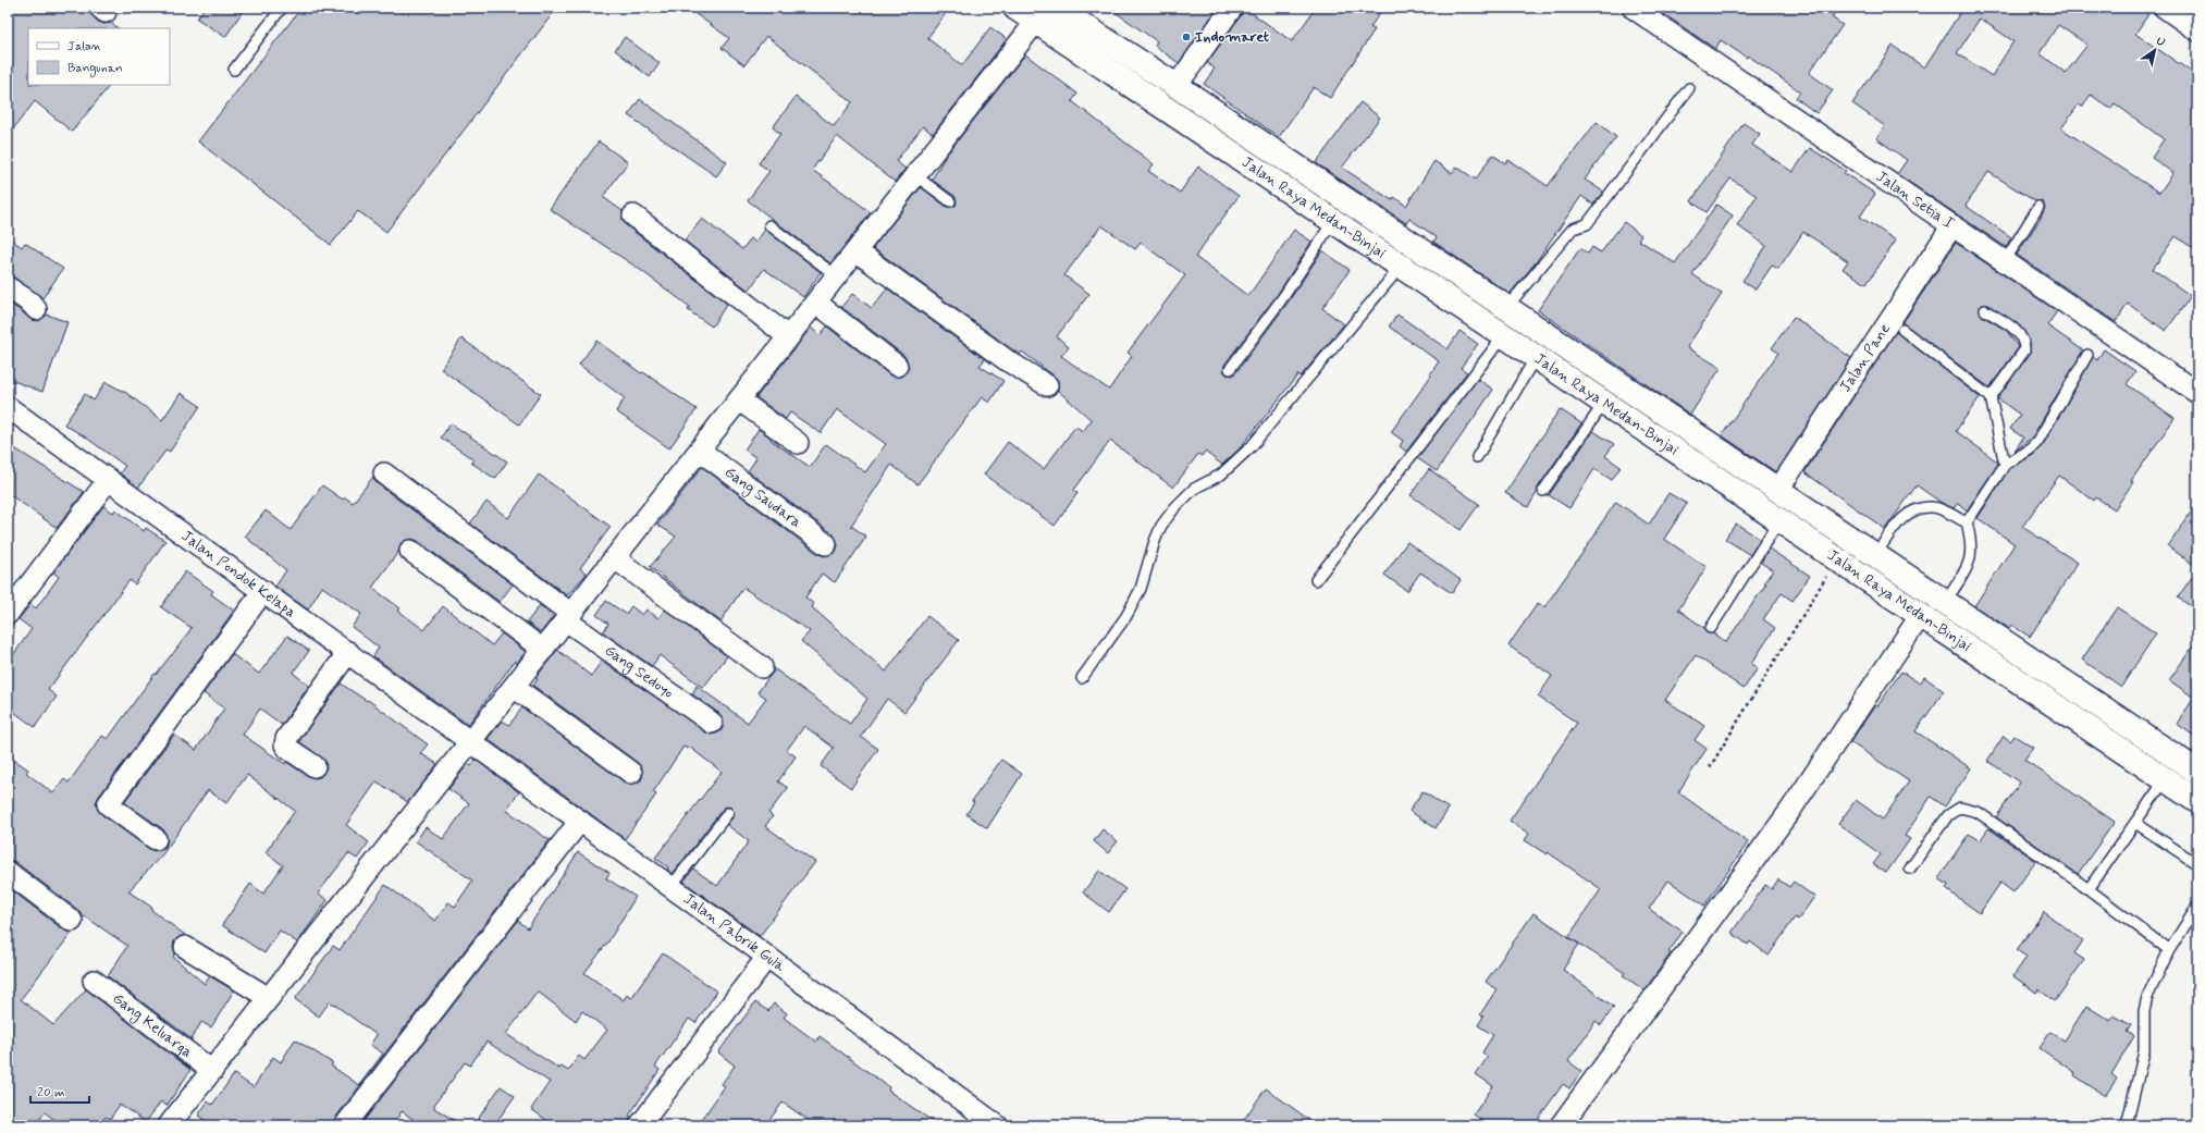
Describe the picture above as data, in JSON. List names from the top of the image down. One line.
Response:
{"streets":{"highway":["Jalan Raya Medan-Binjai"],"street":["Jalan Setia I","Jalan Pane","Gang Saudara","Jalan Pondok Kelapa","Gang Sedoyo","Jalan Pabrik Gula","Gang Keluarga"]},"crossings":[["Jalan Setia I","Jalan Pane"],["Jalan Raya Medan-Binjai","Jalan Pane"],["Jalan Pondok Kelapa","Jalan Pabrik Gula"]],"places":["Indomaret"],"legend":["Jalan","Bangunan"],"scale_bar":"20 m","north":"top right"}
